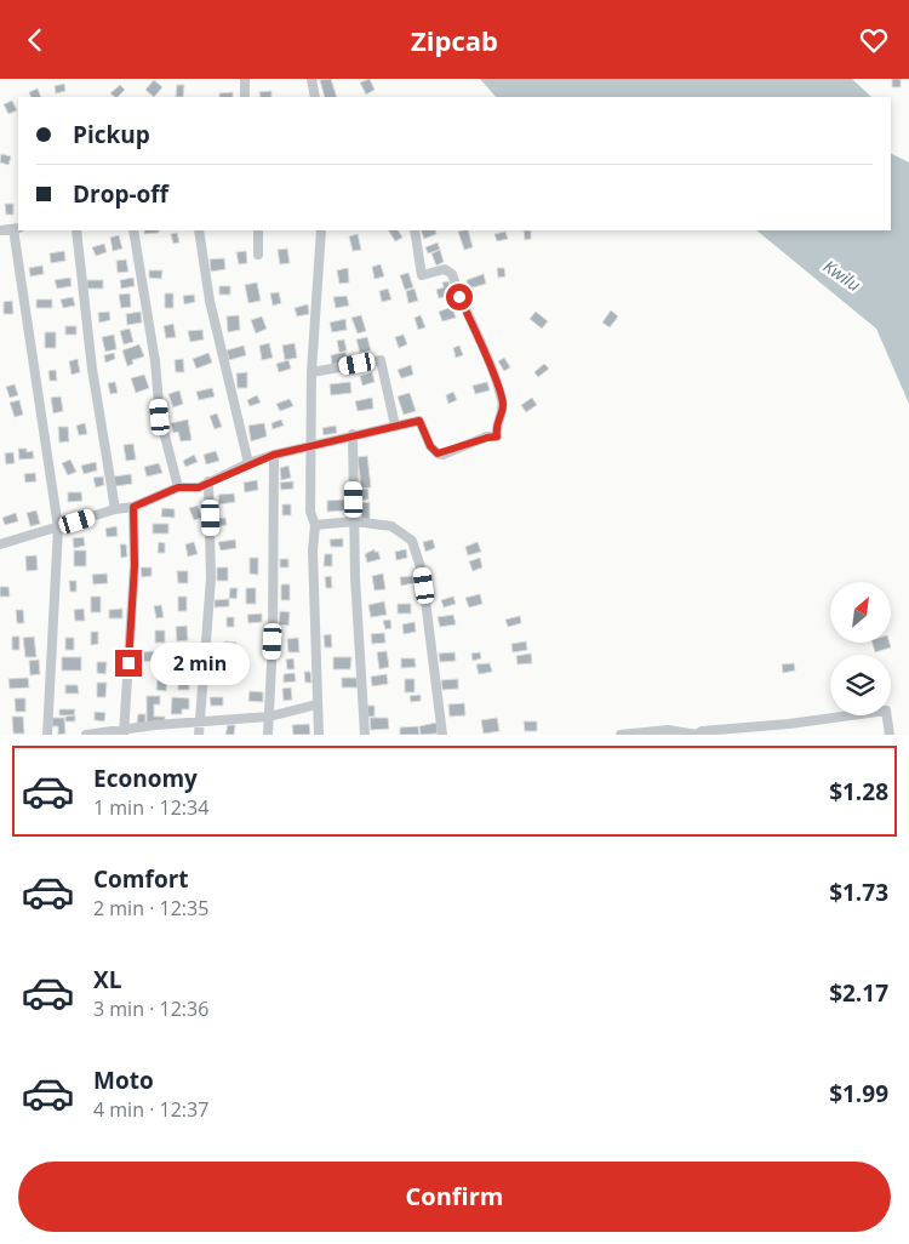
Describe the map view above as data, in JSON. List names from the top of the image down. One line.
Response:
{"water":["Kwilu"],"north":"top right","page":{"header":"Zipcab","banner":["Pickup","Drop-off"],"bubble":"2 min","list":[{"name":"Economy","note":"1 min · 12:34","value":"$1.28"},{"name":"Comfort","note":"2 min · 12:35","value":"$1.73"},{"name":"XL","note":"3 min · 12:36","value":"$2.17"},{"name":"Moto","note":"4 min · 12:37","value":"$1.99"}],"buttons":"Confirm"}}
